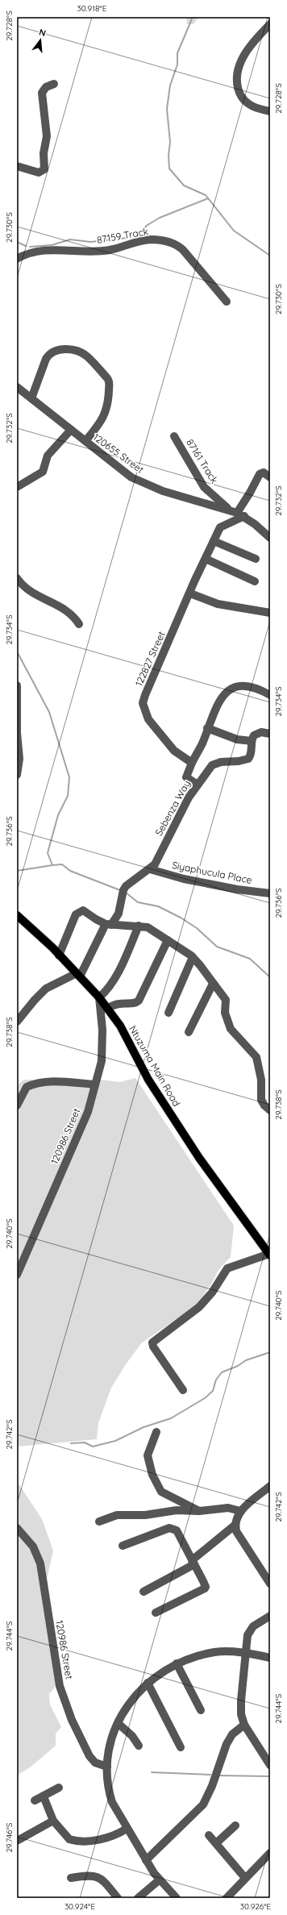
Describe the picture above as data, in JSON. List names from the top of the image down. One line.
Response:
{"streets":{"main road":["Ntuzuma Main Road"],"street":["87159 Track","120655 Street","87161 Track","122827 Street","Sebenza Way","Siyaphucula Place","120986 Street"]},"crossings":[["120655 Street","87161 Track"],["120655 Street","122827 Street"],["Sebenza Way","Siyaphucula Place"],["Sebenza Way","Ntuzuma Main Road"],["Ntuzuma Main Road","120986 Street"]],"north":"top","coordinates":["30.918°E","29.728°S","29.730°S","29.732°S","29.734°S","29.736°S","29.738°S","29.740°S","29.742°S","29.744°S","29.746°S","30.924°E","30.926°E"]}
